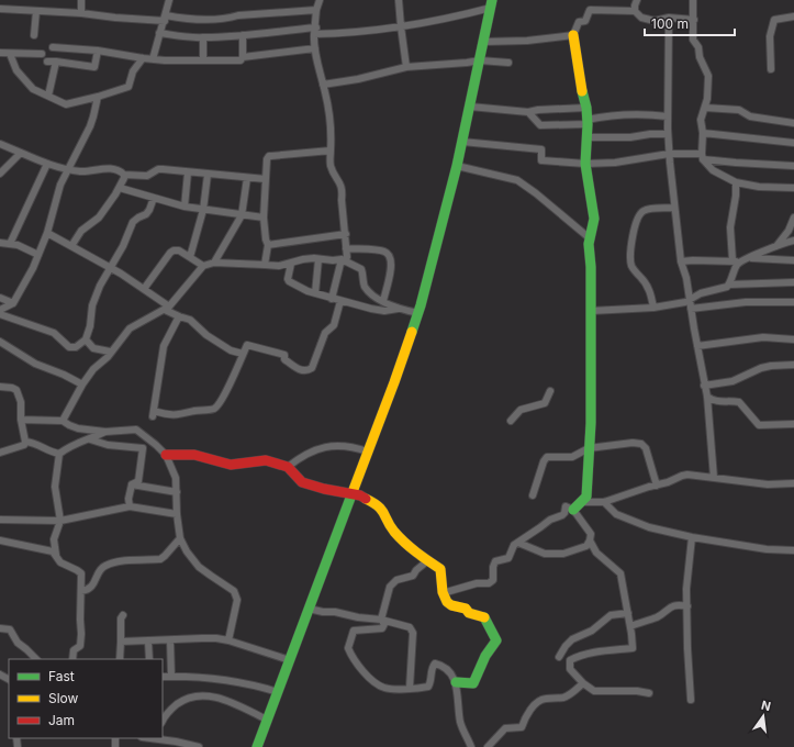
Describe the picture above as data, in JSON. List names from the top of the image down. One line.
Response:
{"legend":["Fast","Slow","Jam"],"scale_bar":"100 m","north":"top"}
